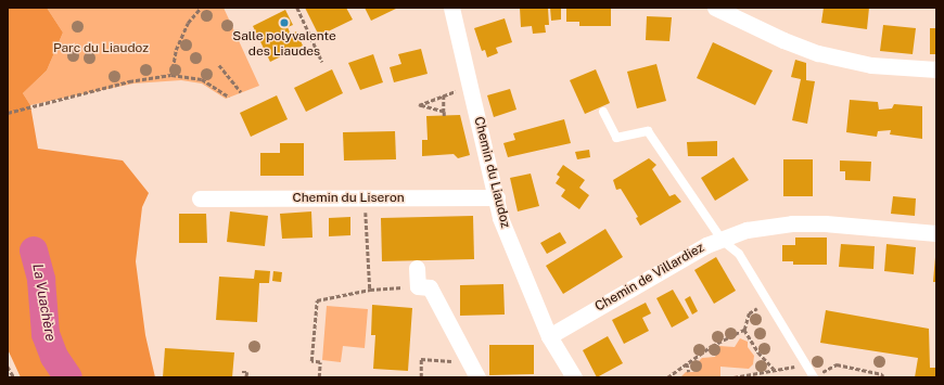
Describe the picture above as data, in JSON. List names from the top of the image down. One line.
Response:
{"streets":{"street":["Chemin du Liaudoz","Chemin du Liseron","Chemin de Villardiez"]},"crossings":[["Chemin du Liaudoz","Chemin du Liseron"],["Chemin du Liaudoz","Chemin de Villardiez"]],"water":["La Vuachère"],"parks":["Parc du Liaudoz"],"places":["Salle polyvalente des Liaudes"]}
